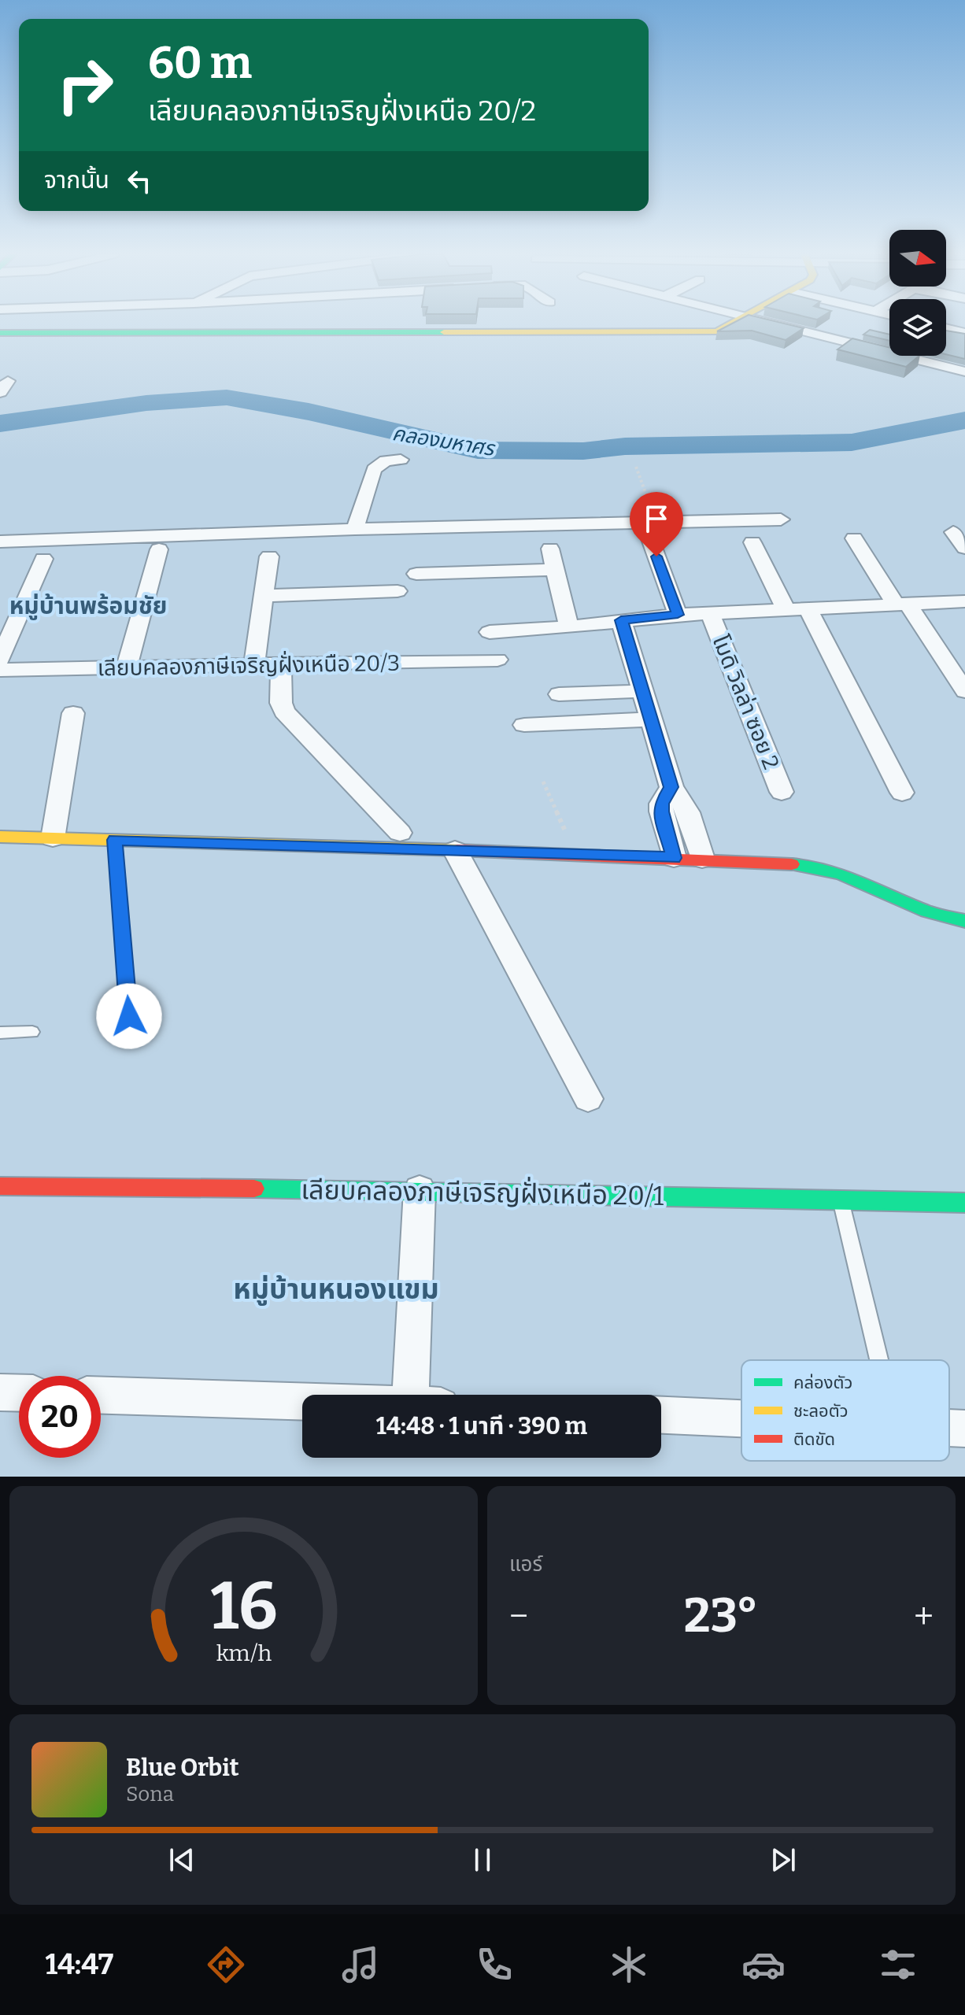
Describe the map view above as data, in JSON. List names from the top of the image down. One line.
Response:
{"streets":{"street":["เลียบคลองภาษีเจริญฝั่งเหนือ 20/3","โมดิ วิลล่า ซอย 2","เลียบคลองภาษีเจริญฝั่งเหนือ 20/1"]},"districts":["หมู่บ้านพร้อมชัย","หมู่บ้านหนองแขม"],"water":["คลองมหาศร"],"legend":["คล่องตัว","ชะลอตัว","ติดขัด"],"north":"right","page":{"turn":["60 m","เลียบคลองภาษีเจริญฝั่งเหนือ 20/2"],"then":"จากนั้น","limit":"20","trip":"14:48 · 1 นาที · 390 m","tile":"แอร์","heat":["−","23°","+"],"song":["Blue Orbit","Sona"],"tabs":"14:47","gauge":["16","km/h"]}}
